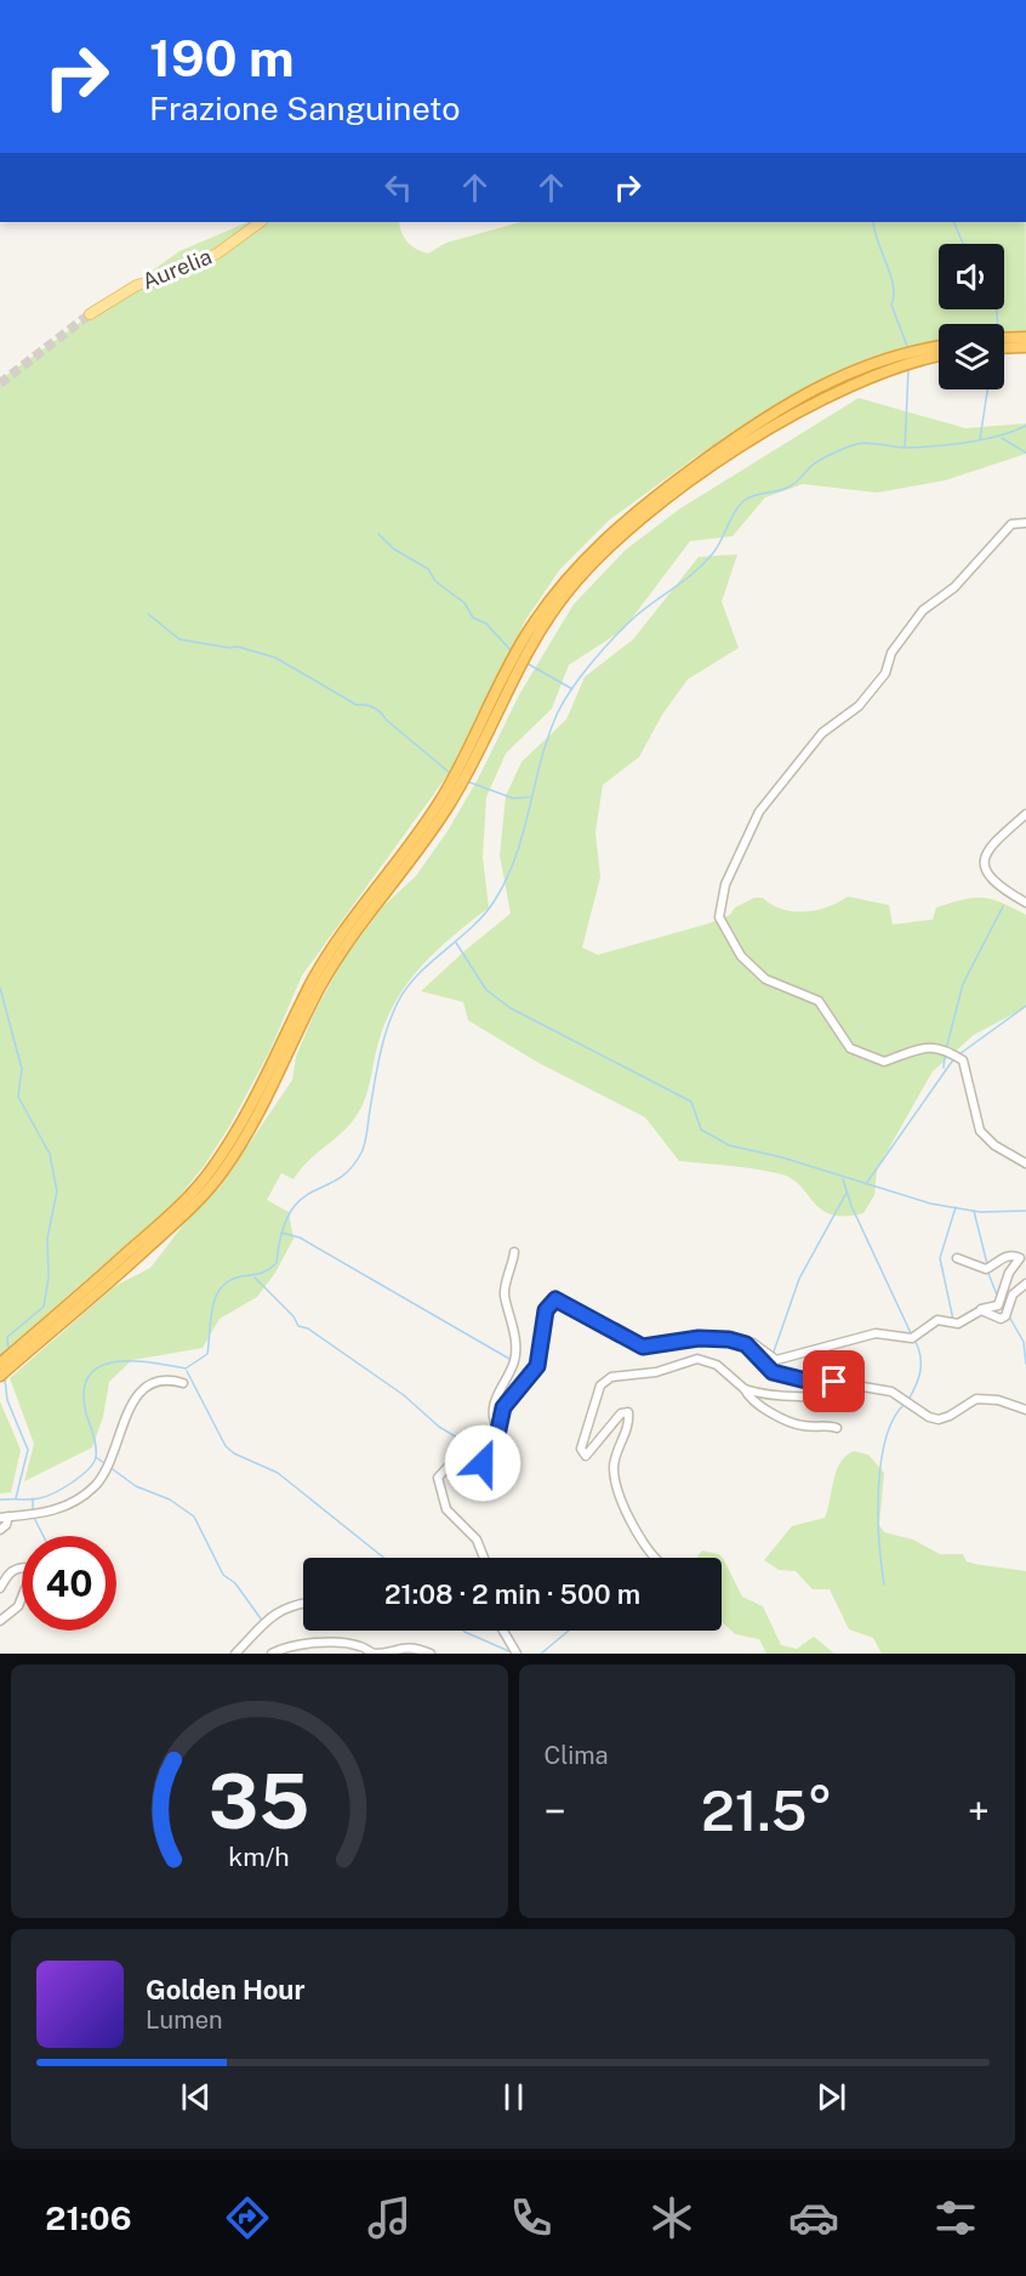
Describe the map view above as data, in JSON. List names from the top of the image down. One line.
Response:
{"streets":{"main road":["Aurelia"]},"page":{"turn":["190 m","Frazione Sanguineto"],"limit":"40","trip":"21:08 · 2 min · 500 m","tile":"Clima","heat":["−","21.5°","+"],"song":["Golden Hour","Lumen"],"tabs":"21:06","gauge":["35","km/h"]}}
